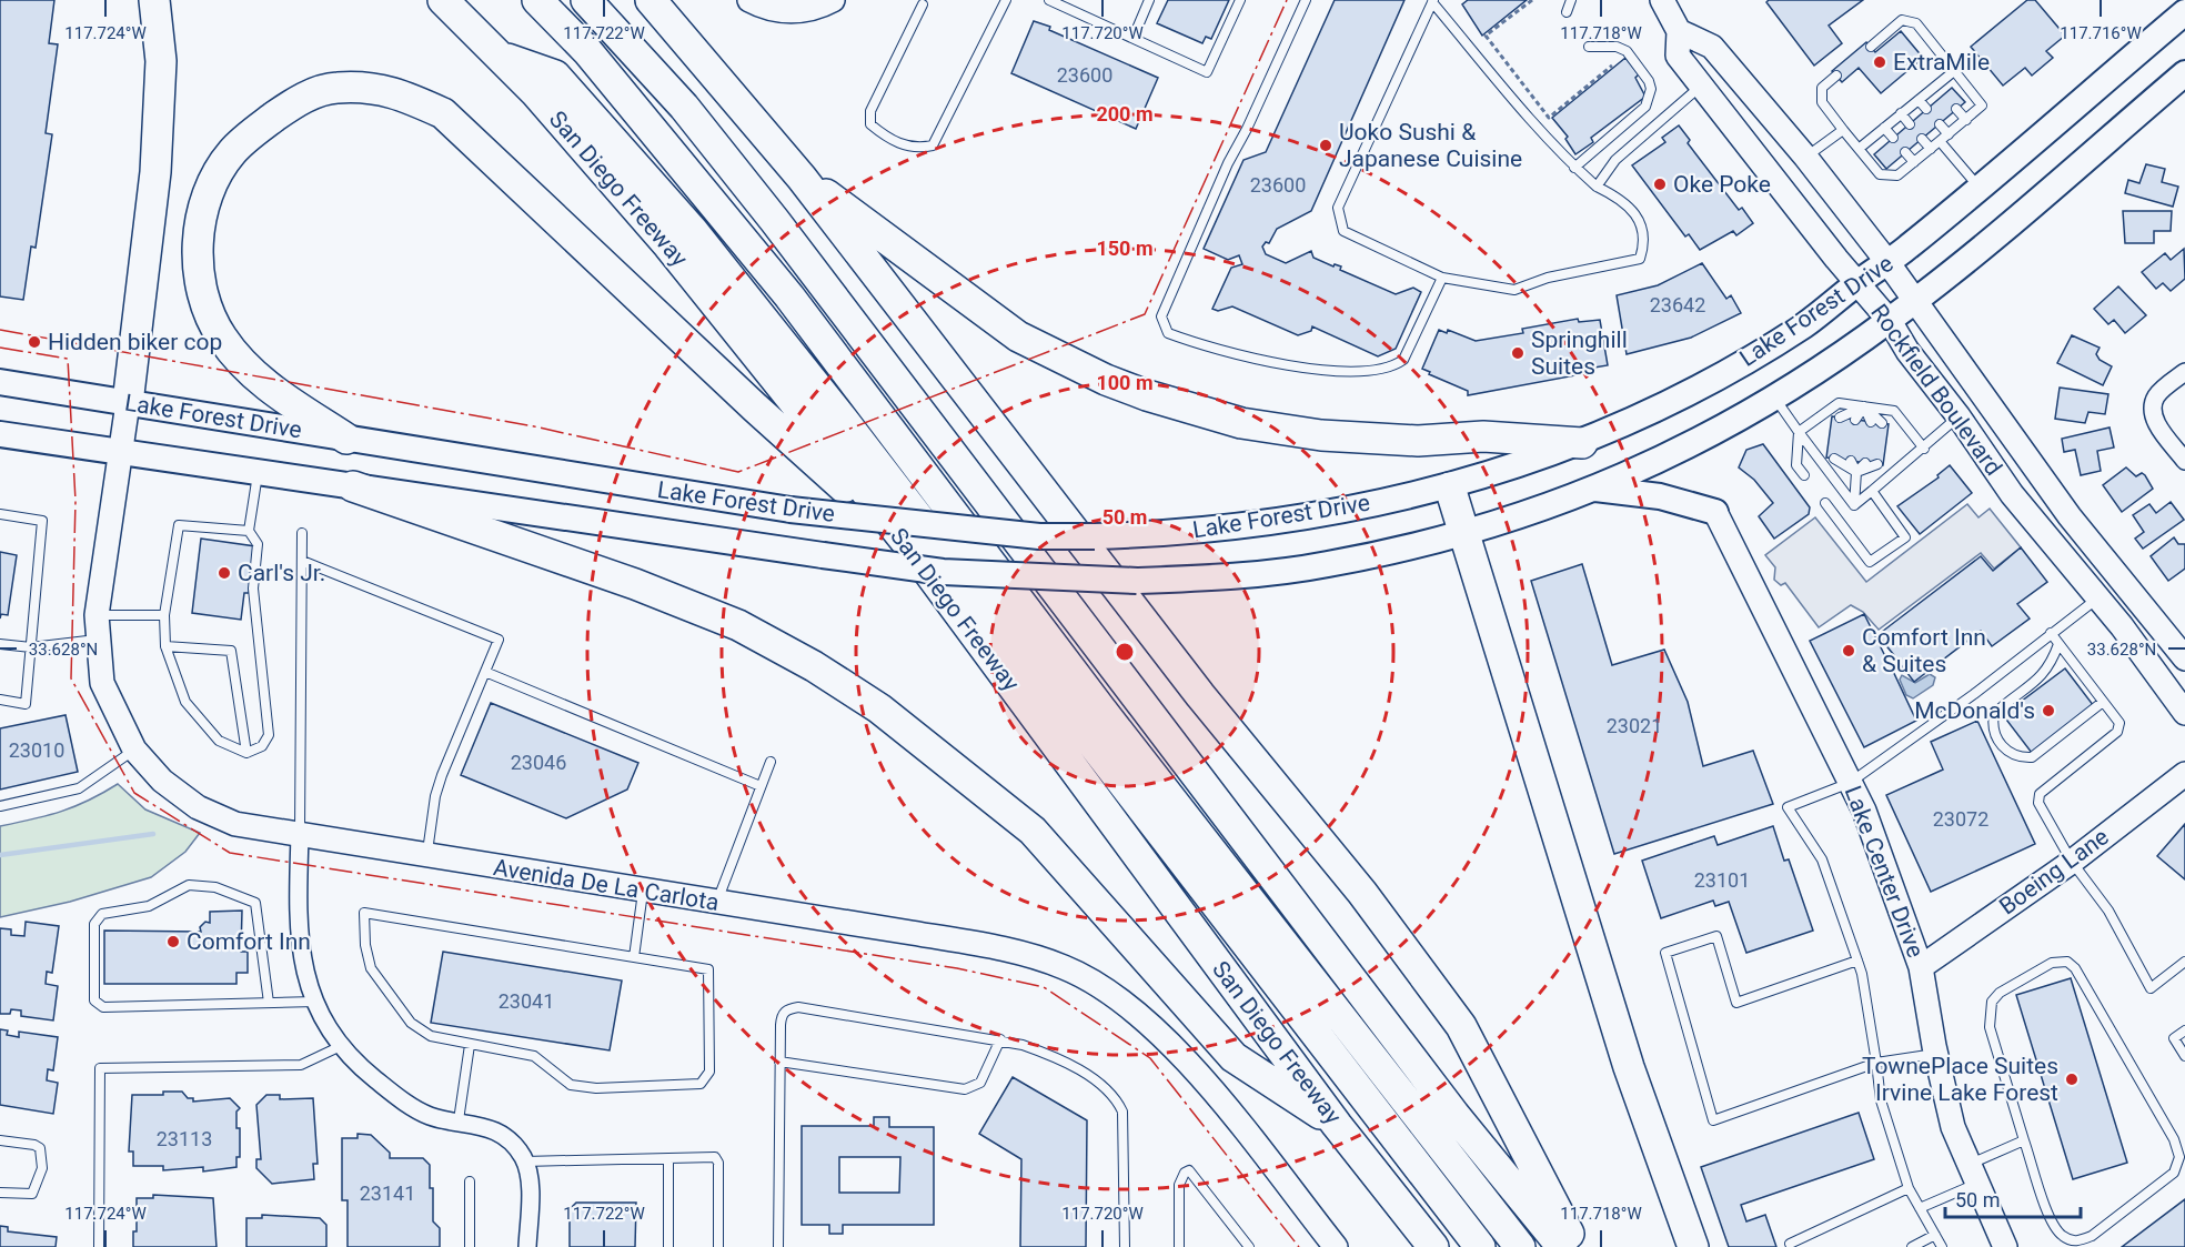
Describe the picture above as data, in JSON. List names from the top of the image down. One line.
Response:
{"streets":{"highway":["San Diego Freeway"],"main road":["Lake Forest Drive","Rockfield Boulevard","Lake Center Drive","Boeing Lane","Avenida De La Carlota"]},"crossings":[["Lake Forest Drive","Rockfield Boulevard"],["Lake Forest Drive","Avenida De La Carlota"],["Lake Center Drive","Boeing Lane"]],"places":["ExtraMile","Uoko Sushi & Japanese Cuisine","Oke Poke","Hidden biker cop","Springhill Suites","Carl's Jr.","Comfort Inn & Suites","McDonald's","Comfort Inn","TownePlace Suites Irvine Lake Forest"],"house_numbers":["23600","23600","23642","23021","23010","23046","23072","23101","23041","23113","23141"],"scale_bar":"50 m","coordinates":["117.724°W","117.722°W","117.720°W","117.718°W","117.716°W","33.628°N"],"rings":["200 m","150 m","100 m","50 m"]}
